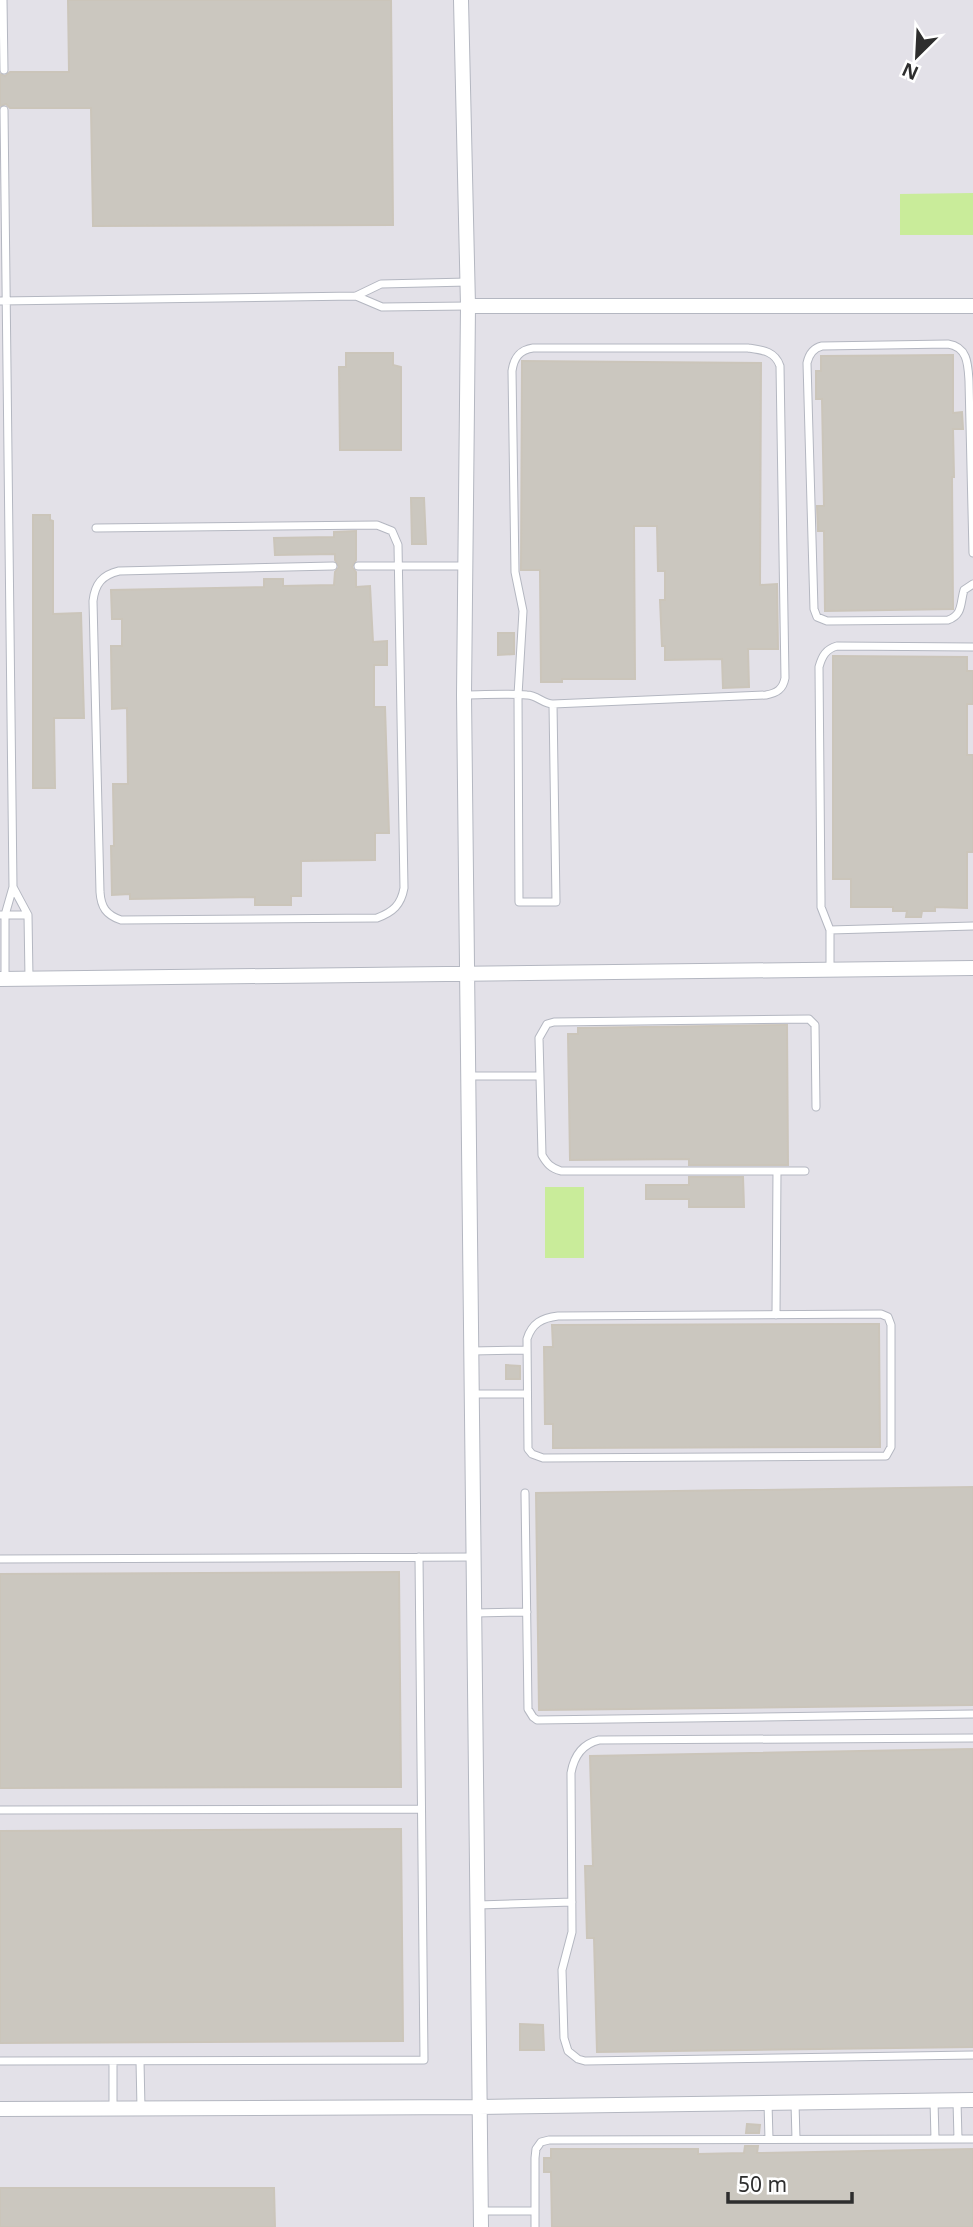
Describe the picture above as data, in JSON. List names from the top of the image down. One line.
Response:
{"scale_bar":"50 m","north":"bottom left"}
